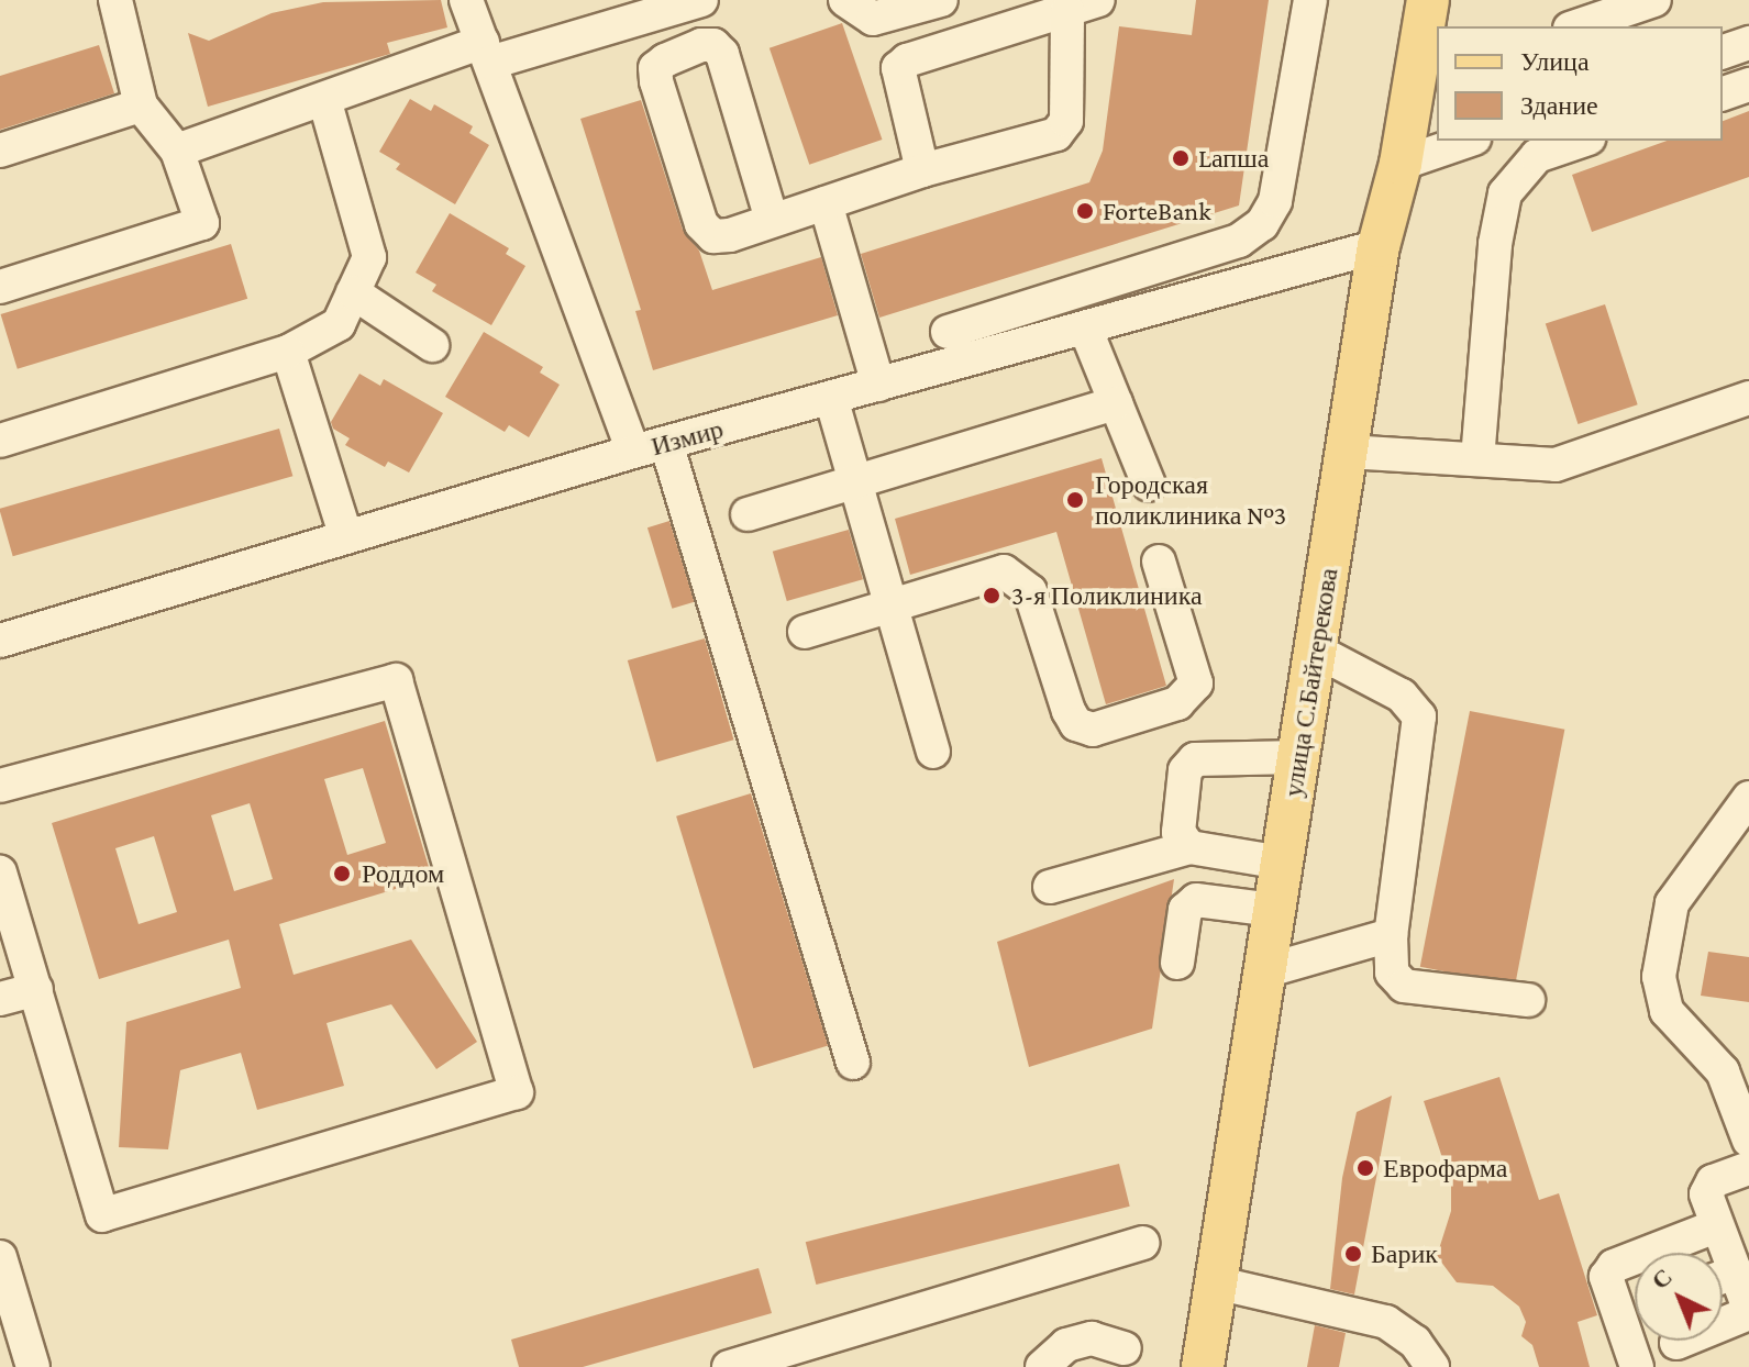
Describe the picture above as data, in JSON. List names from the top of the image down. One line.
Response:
{"streets":{"main road":["улица С.Байтерекова"],"street":["Измир"]},"crossings":[["Измир","улица С.Байтерекова"]],"places":["Lапша","ForteBank","Городская поликлиника №3","3-я Поликлиника","Роддом","Еврофарма","Барик"],"legend":["Улица","Здание"],"north":"top left"}
